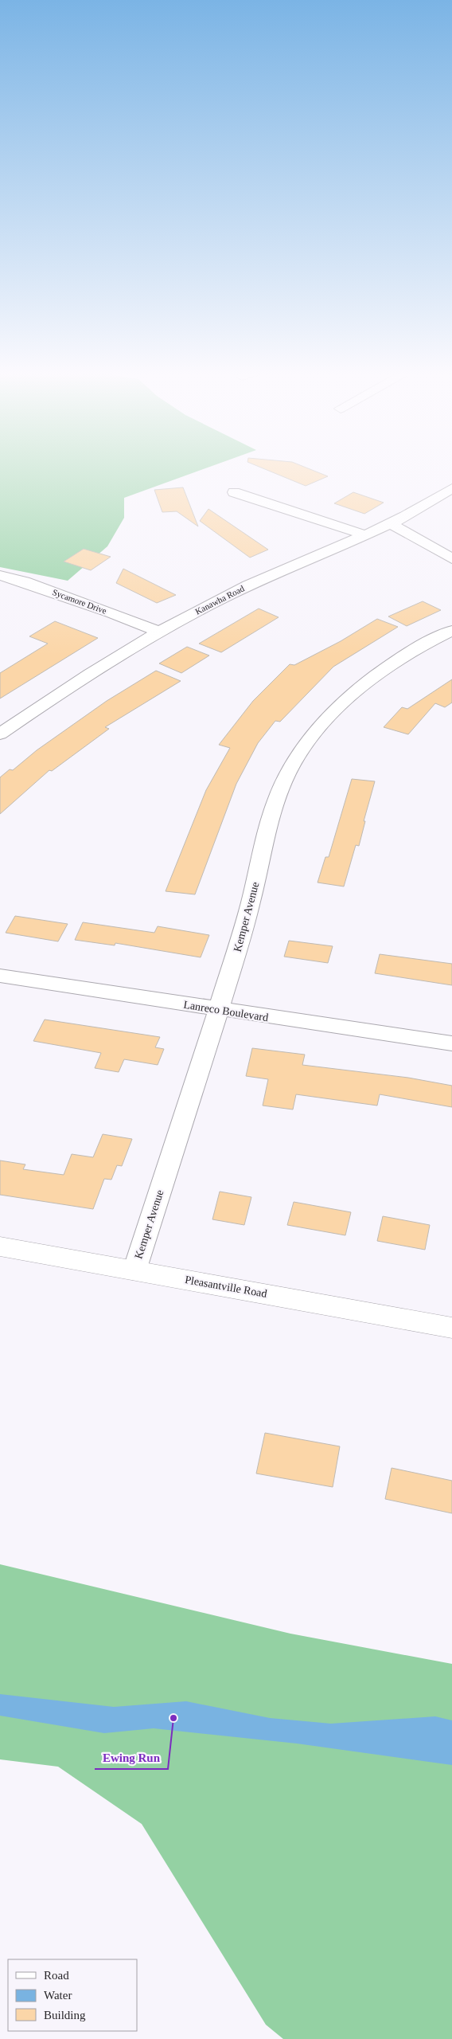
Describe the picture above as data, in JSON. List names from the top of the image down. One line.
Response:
{"streets":{"main road":["Pleasantville Road"],"street":["Kanawha Road","Sycamore Drive","Kemper Avenue","Lanreco Boulevard"]},"crossings":[["Kanawha Road","Sycamore Drive"],["Kemper Avenue","Lanreco Boulevard"],["Kemper Avenue","Pleasantville Road"]],"places":["Ewing Run"],"legend":["Road","Water","Building"]}
